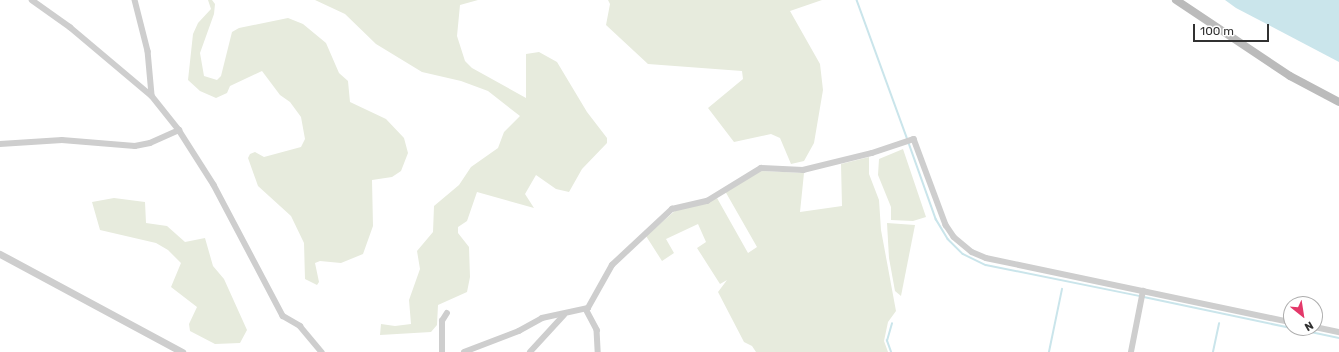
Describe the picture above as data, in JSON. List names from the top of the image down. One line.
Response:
{"scale_bar":"100 m","north":"bottom right"}
